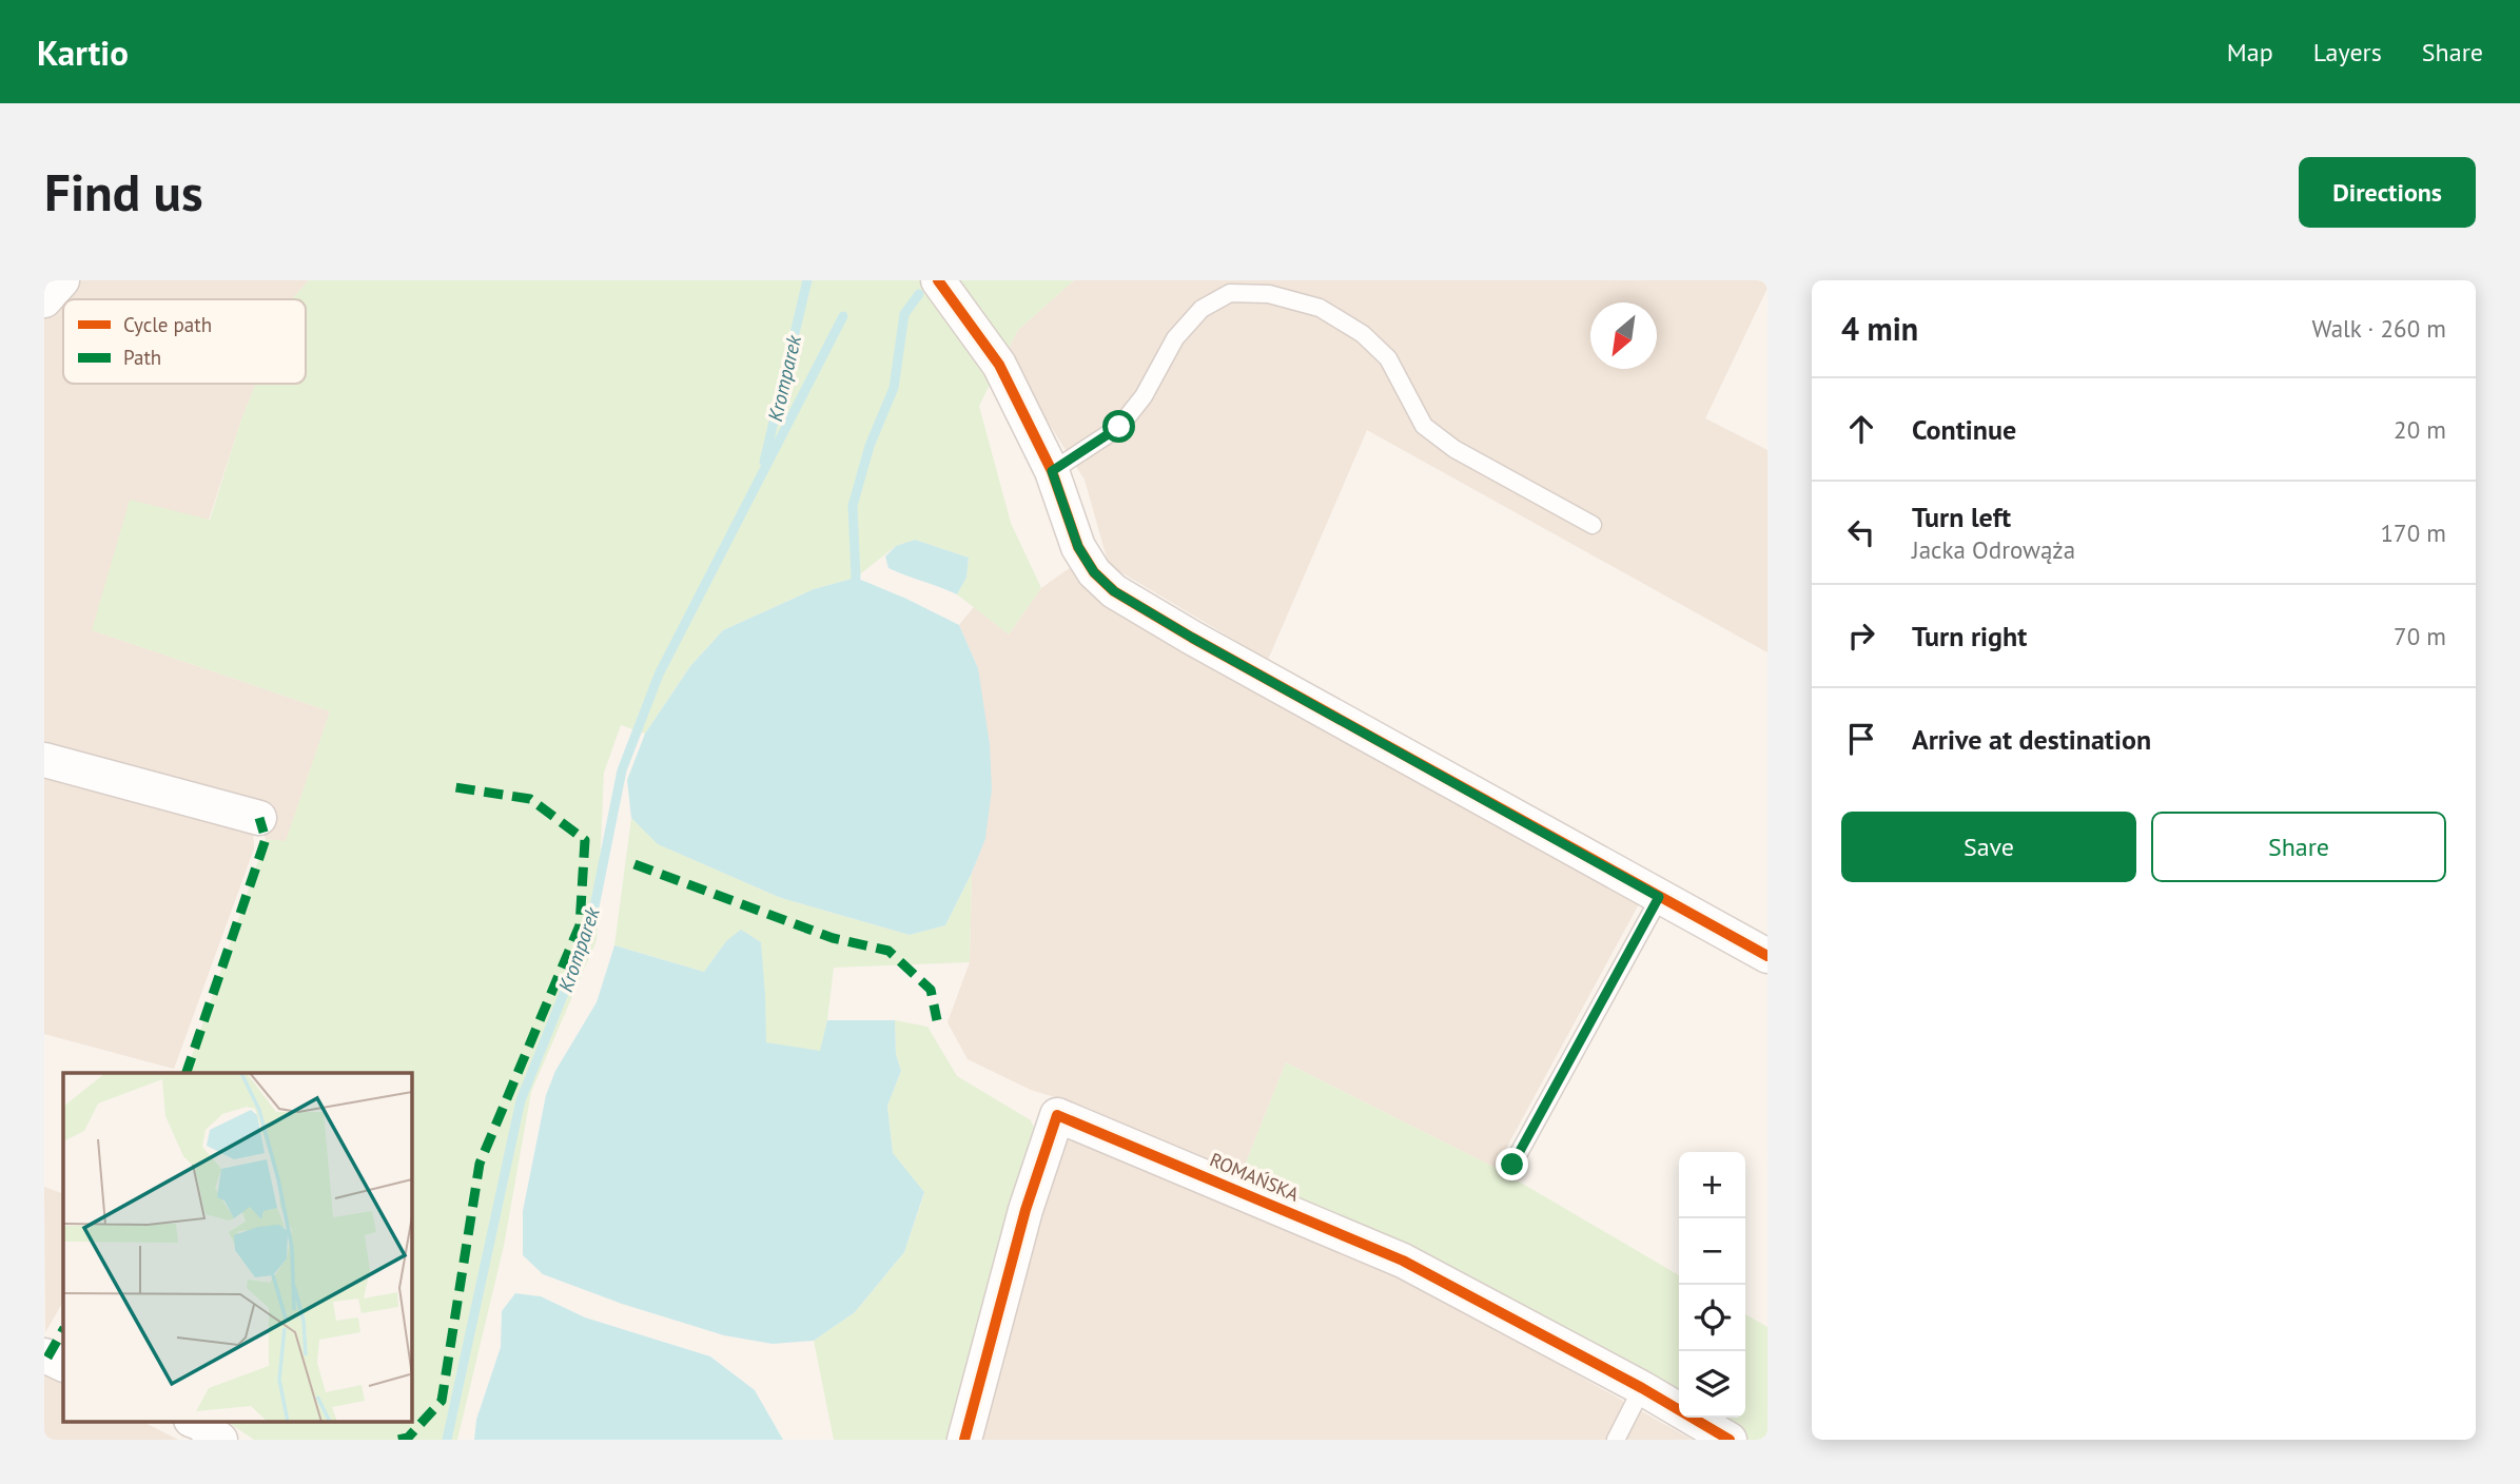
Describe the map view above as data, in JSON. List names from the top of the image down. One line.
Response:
{"streets":{"street":["ROMAŃSKA"]},"water":["Kromparek"],"legend":["Cycle path","Path"],"north":"bottom left","page":{"header":"Kartio","nav":["Map","Layers","Share"],"buttons":["Directions",["Save","Share"]],"title":"Find us","heading":["4 min","Walk · 260 m"],"list":[["Continue","20 m"],["Turn left","Jacka Odrowąża","170 m"],["Turn right","70 m"],"Arrive at destination"],"map_buttons":["+","−"]}}
